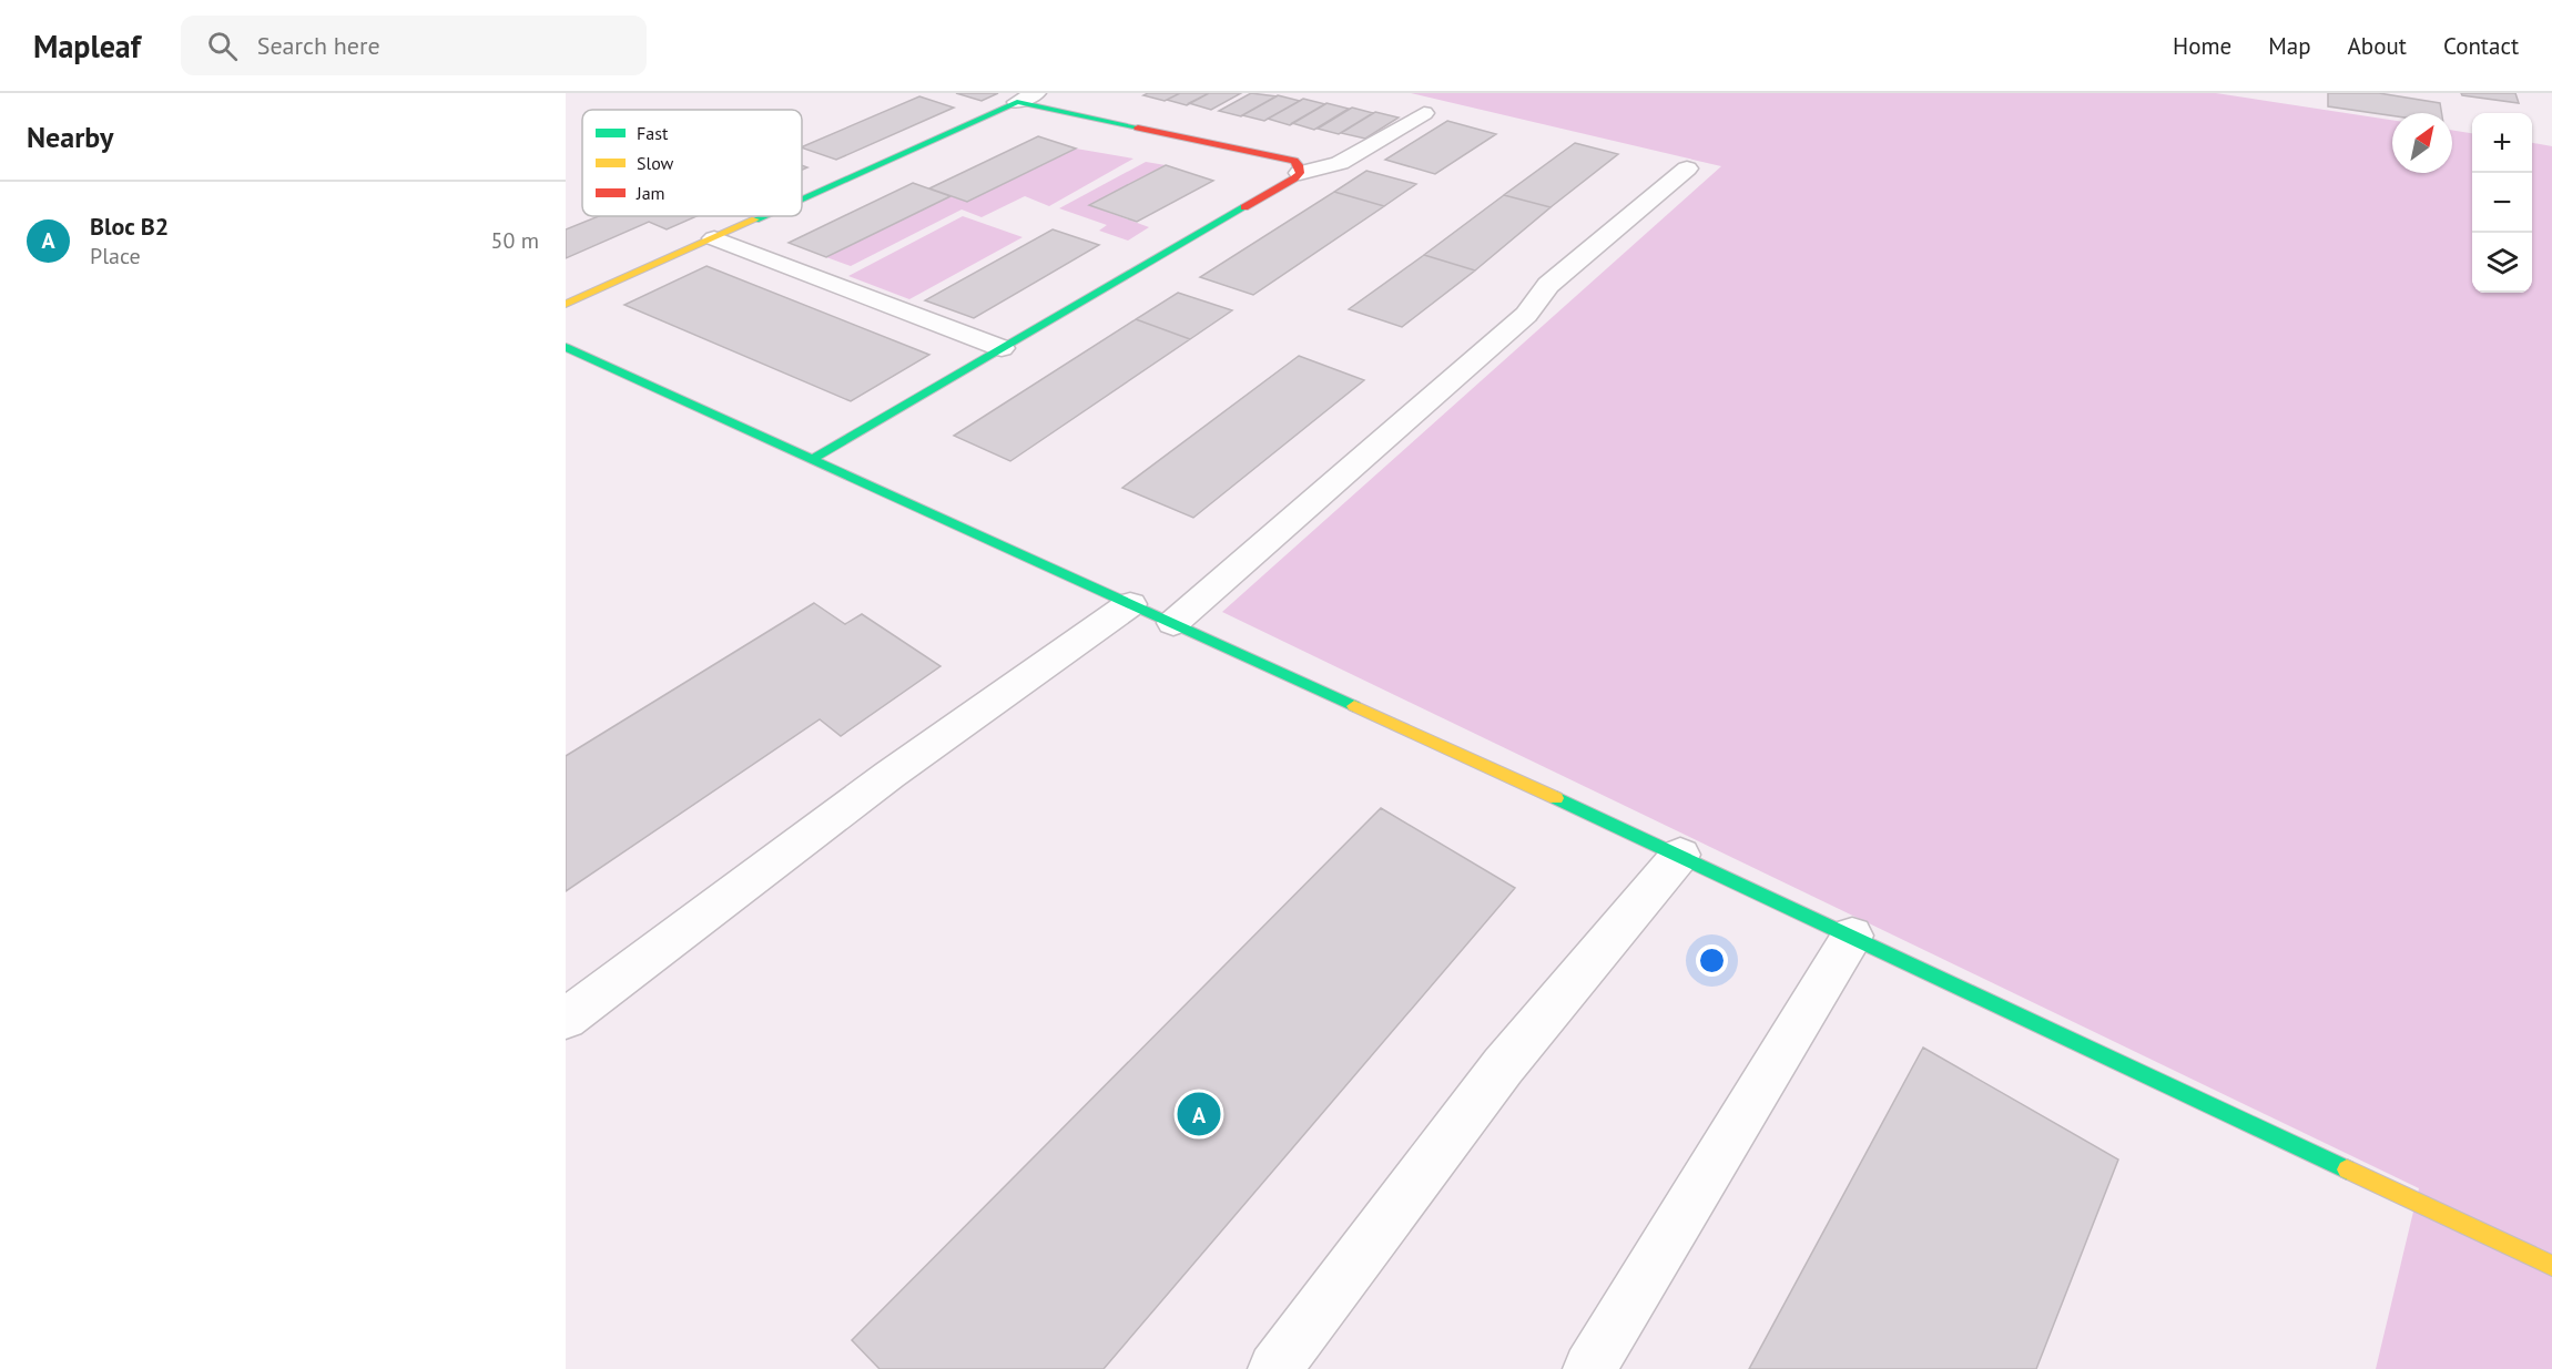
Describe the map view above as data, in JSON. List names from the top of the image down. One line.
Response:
{"legend":["Fast","Slow","Jam"],"north":"top right","page":{"header":"Mapleaf","search":"Search here","nav":["Home","Map","About","Contact"],"heading":"Nearby","map_buttons":["+","−"],"list":[{"mark":"A","name":"Bloc B2","note":"Place","value":"50 m"}],"pins":"A"}}
